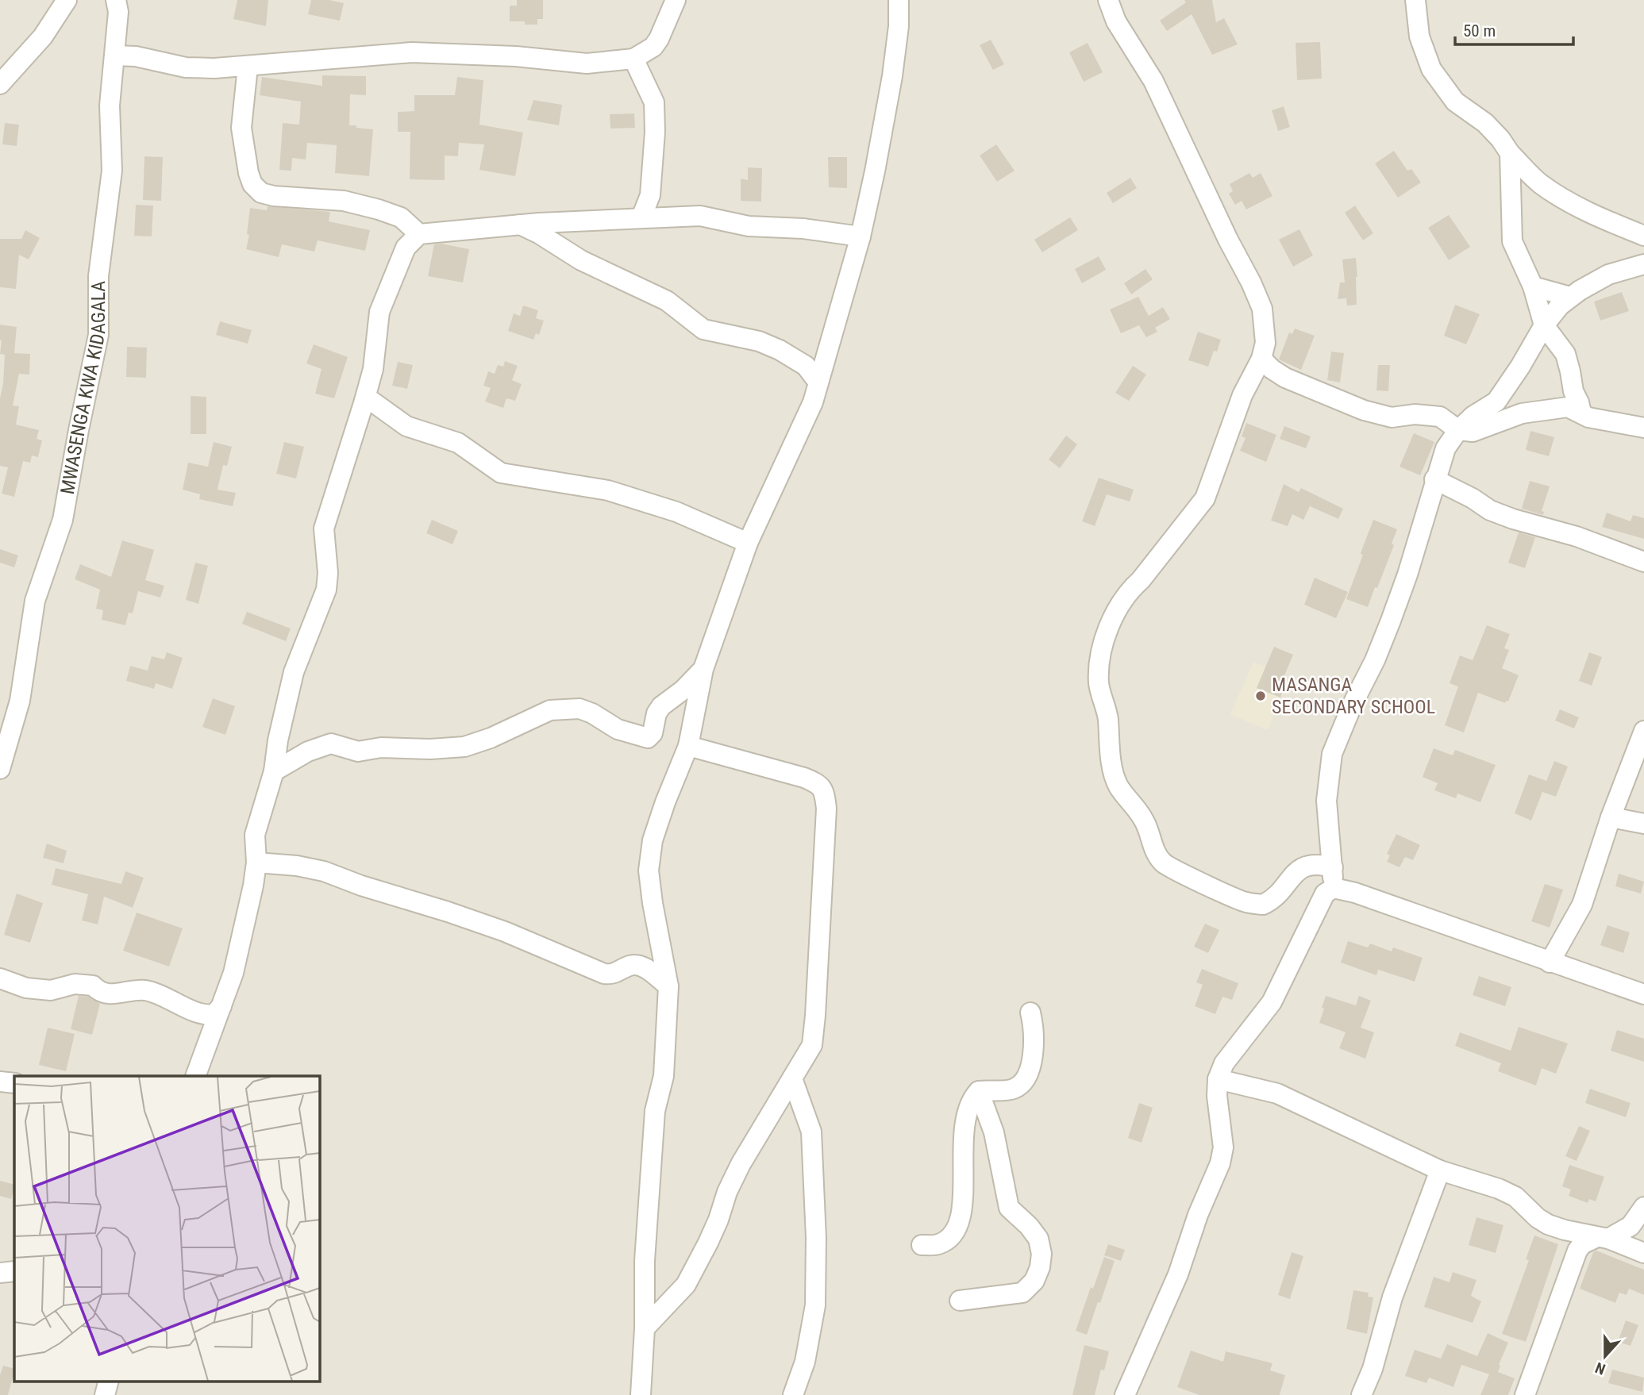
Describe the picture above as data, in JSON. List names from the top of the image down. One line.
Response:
{"streets":{"street":["MWASENGA KWA KIDAGALA"]},"places":["MASANGA SECONDARY SCHOOL"],"scale_bar":"50 m","north":"bottom"}
